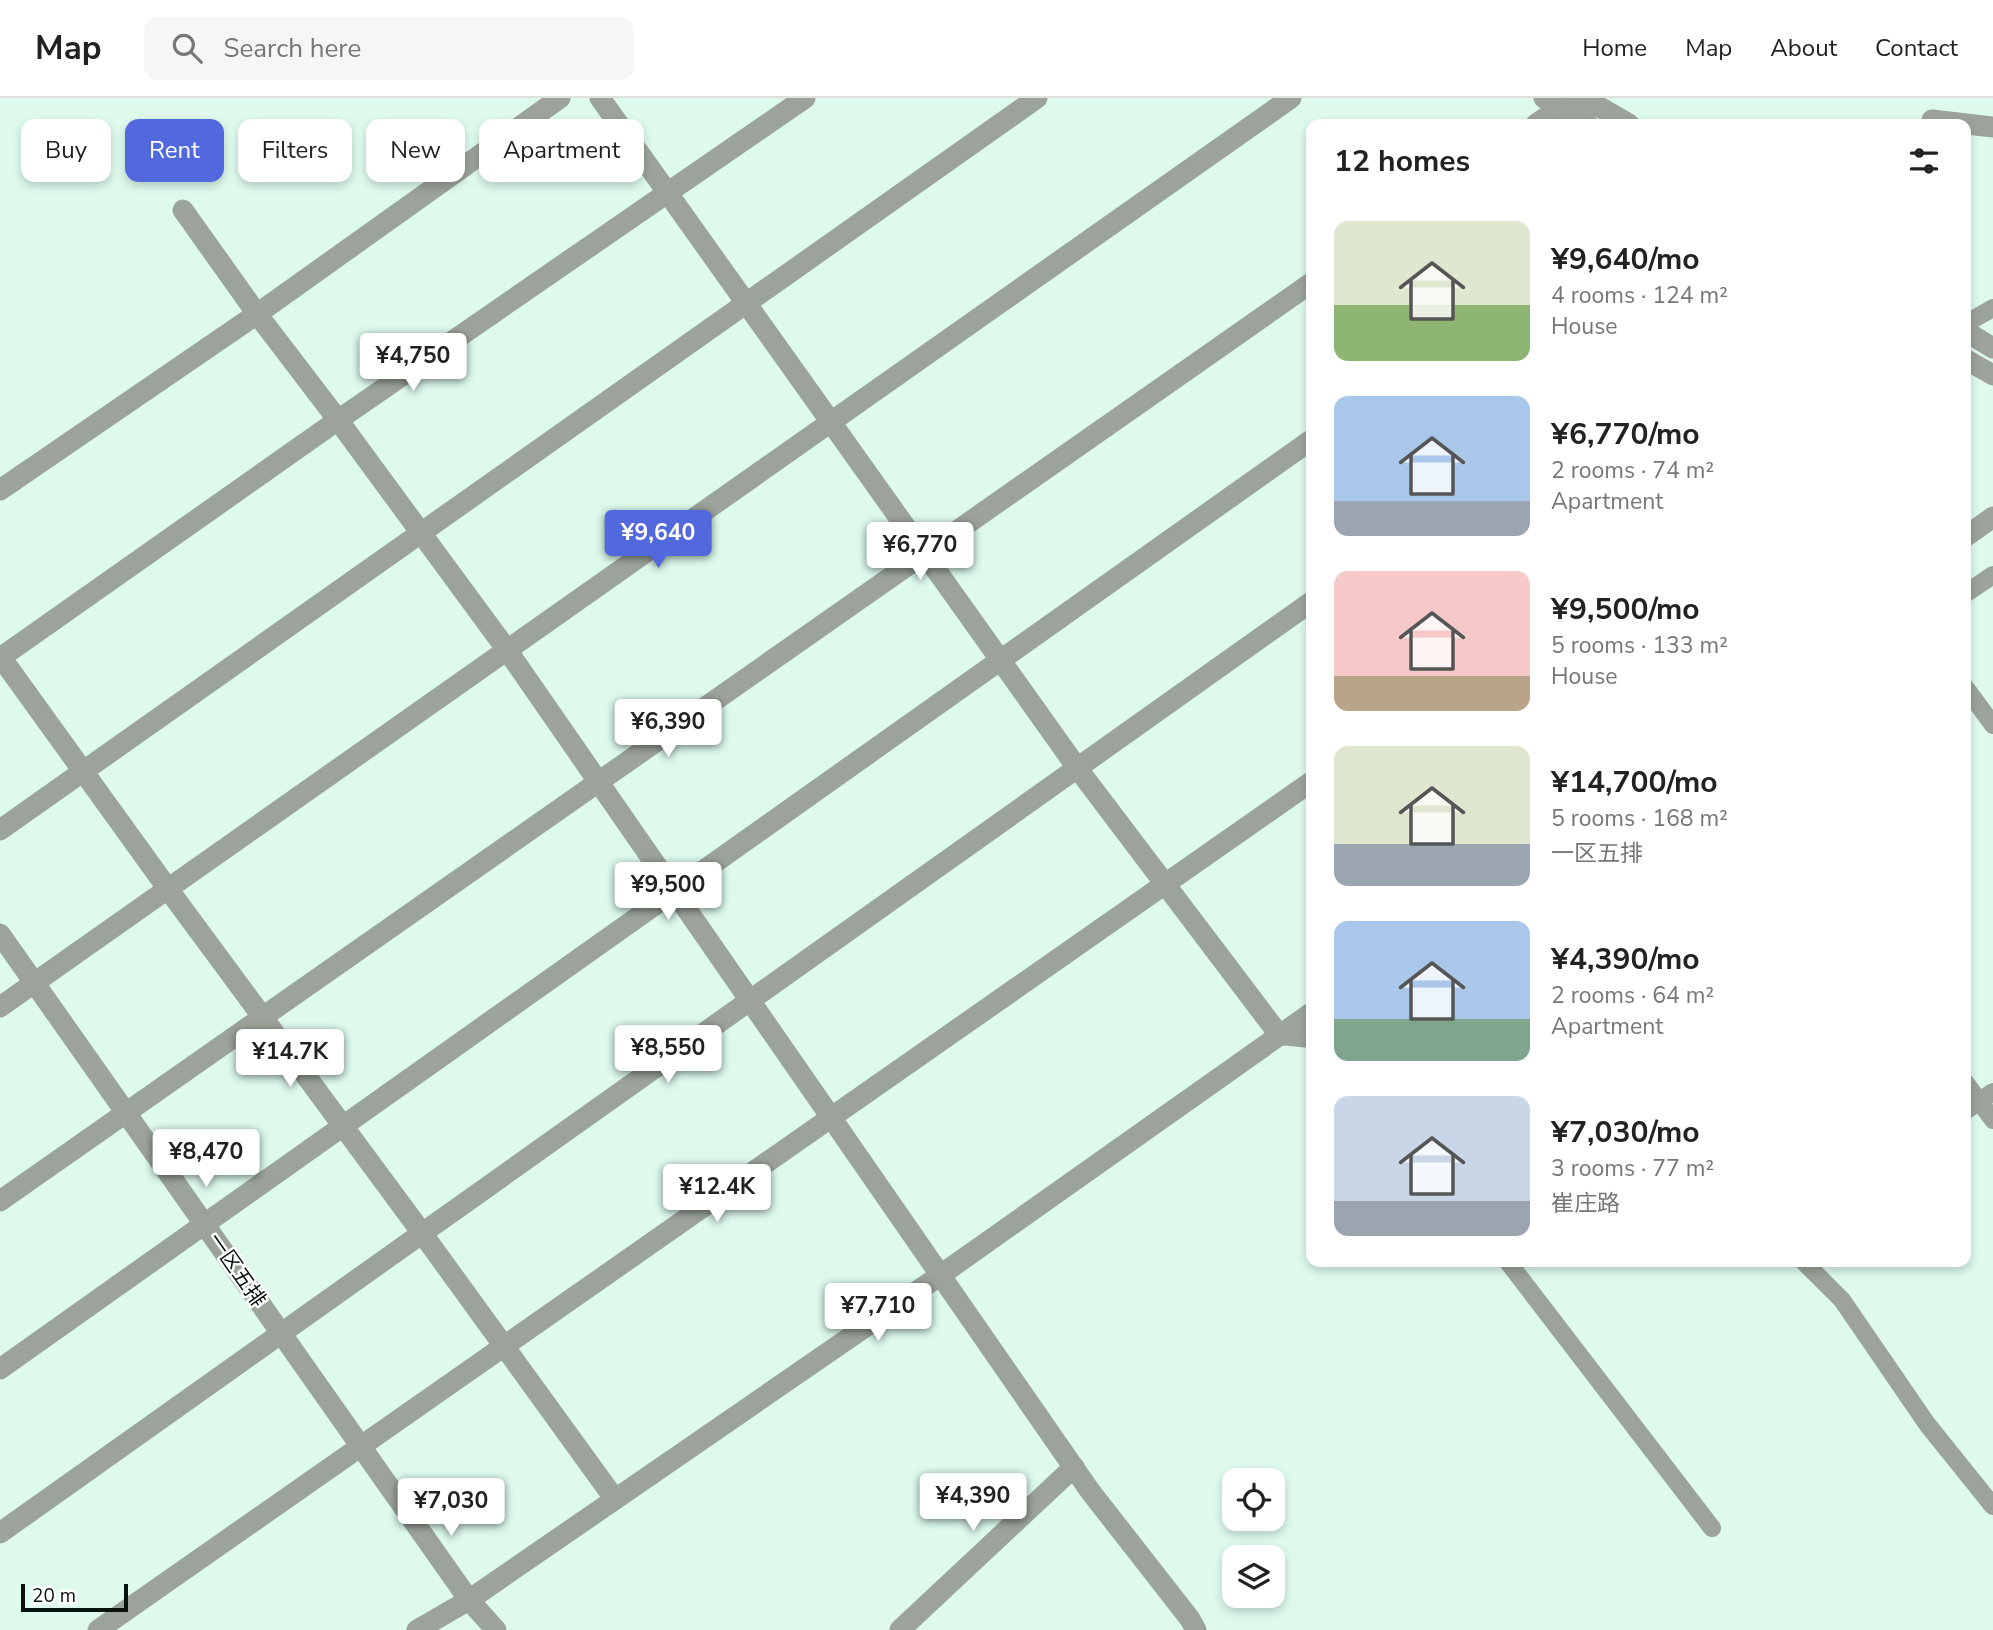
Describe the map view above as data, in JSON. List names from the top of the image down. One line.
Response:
{"streets":{"street":["一区五排"]},"scale_bar":"20 m","page":{"header":"Map","search":"Search here","nav":["Home","Map","About","Contact"],"chip":["Buy","Rent","Filters","New","Apartment"],"heading":"12 homes","list":[{"name":"¥9,640/mo","note":"4 rooms · 124 m² · House"},{"name":"¥6,770/mo","note":"2 rooms · 74 m² · Apartment"},{"name":"¥9,500/mo","note":"5 rooms · 133 m² · House"},{"name":"¥14,700/mo","note":"5 rooms · 168 m² · 一区五排"},{"name":"¥4,390/mo","note":"2 rooms · 64 m² · Apartment"},{"name":"¥7,030/mo","note":"3 rooms · 77 m² · 崔庄路"}],"price":["¥4,750","¥9,640","¥6,770","¥6,390","¥9,500","¥8,550","¥14.7K","¥8,470","¥12.4K","¥7,710","¥4,390","¥7,030"],"scale":"20 m"}}
